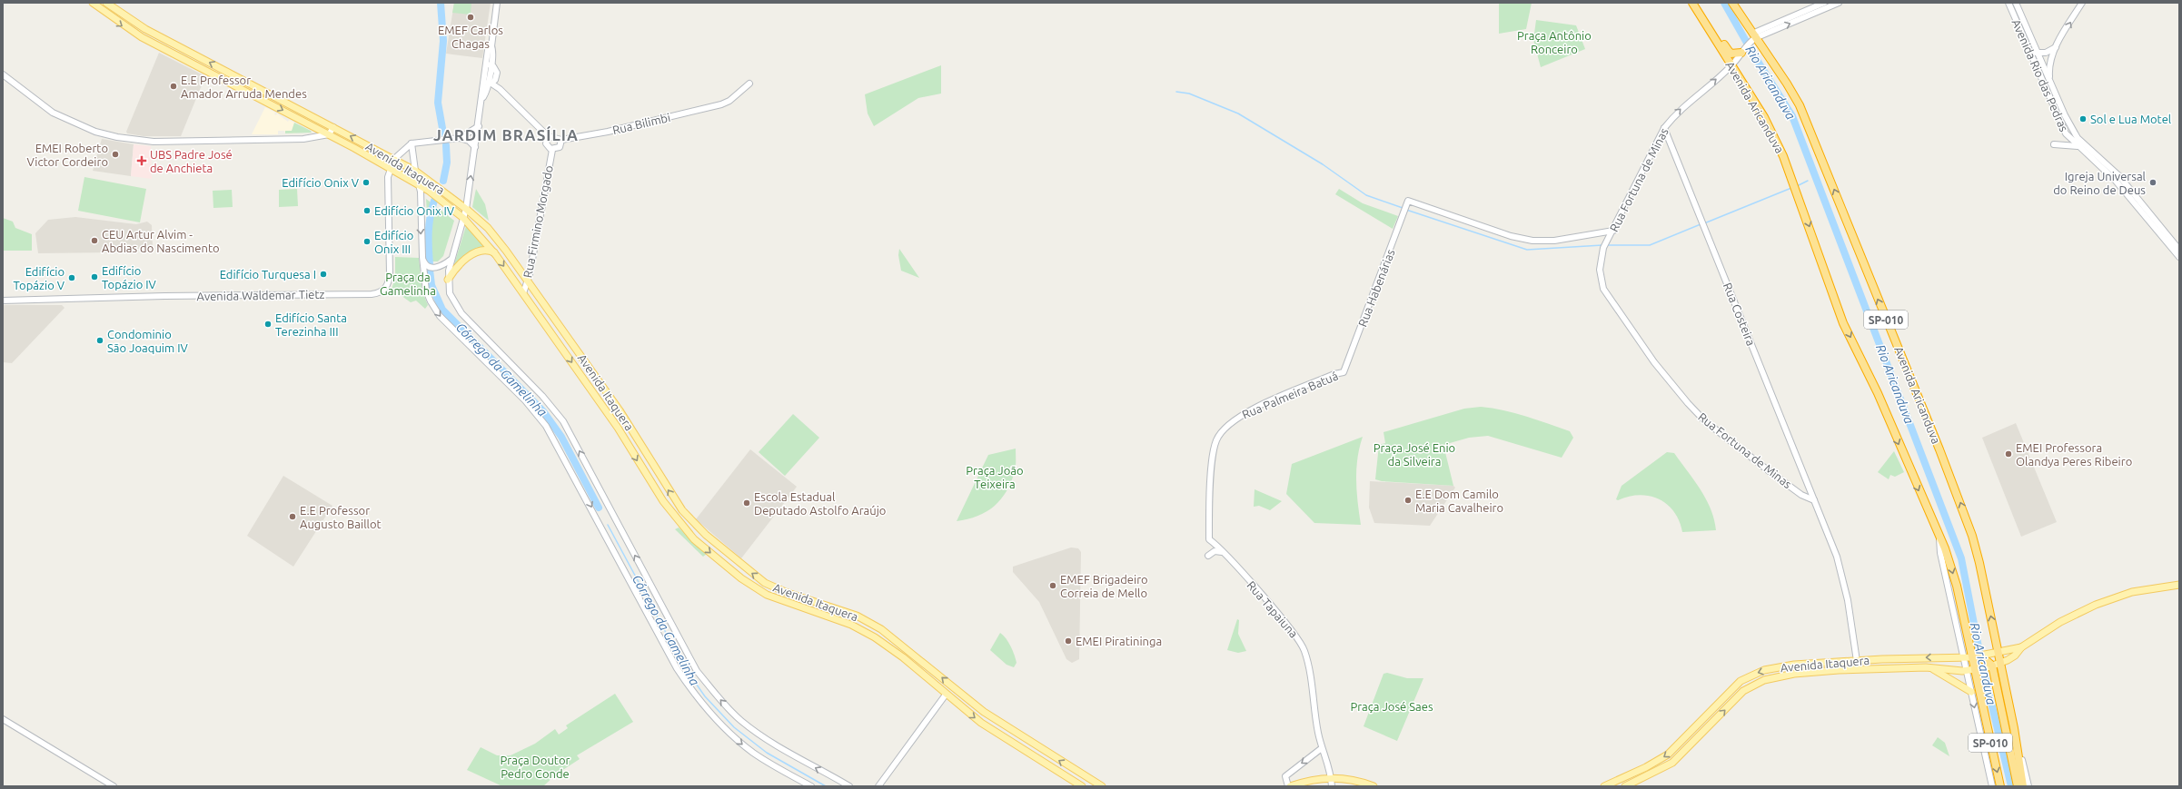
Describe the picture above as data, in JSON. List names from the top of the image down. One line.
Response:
{"streets":{"highway":["Avenida Aricanduva","SP-010"],"main road":["Avenida Itaquera"],"street":["Avenida Rio das Pedras","Rua Bilimbi","Rua Fortuna de Minas","Rua Firmino Morgado","Rua Habenárias","Avenida Waldemar Tietz","Rua Costeira","Rua Palmeira Batuá","Rua Tapaiuna"]},"crossings":[["Avenida Aricanduva","Avenida Itaquera"],["Avenida Aricanduva","Rua Fortuna de Minas"],["Avenida Aricanduva","SP-010"],["Avenida Itaquera","Rua Firmino Morgado"],["Avenida Itaquera","Avenida Waldemar Tietz"],["Avenida Itaquera","SP-010"],["Rua Fortuna de Minas","Rua Habenárias"],["Rua Fortuna de Minas","Rua Costeira"],["Rua Habenárias","Rua Palmeira Batuá"],["Rua Palmeira Batuá","Rua Tapaiuna"]],"districts":["JARDIM BRASÍLIA"],"water":["Rio Aricanduva","Córrego da Gamelinha"],"parks":["Praça Antônio Ronceiro","Praça da Gamelinha","Praça José Enio da Silveira","Praça João Teixeira","Praça José Saes","Praça Doutor Pedro Conde"],"places":{"other":["EMEF Carlos Chagas","E.E Professor Amador Arruda Mendes","Sol e Lua Motel","EMEI Roberto Victor Cordeiro","Edifício Onix V","Igreja Universal do Reino de Deus","Edifício Onix IV","CEU Artur Alvim - Abdias do Nascimento","Edifício Onix III","Edifício Turquesa I","Edifício Topázio IV","Edifício Topázio V","Edifício Santa Terezinha III","Condominio São Joaquim IV","EMEI Professora Olandya Peres Ribeiro","E.E Dom Camilo Maria Cavalheiro","Escola Estadual Deputado Astolfo Araújo","E.E Professor Augusto Baillot","EMEF Brigadeiro Correia de Mello","EMEI Piratininga"],"health":["UBS Padre José de Anchieta"]}}
